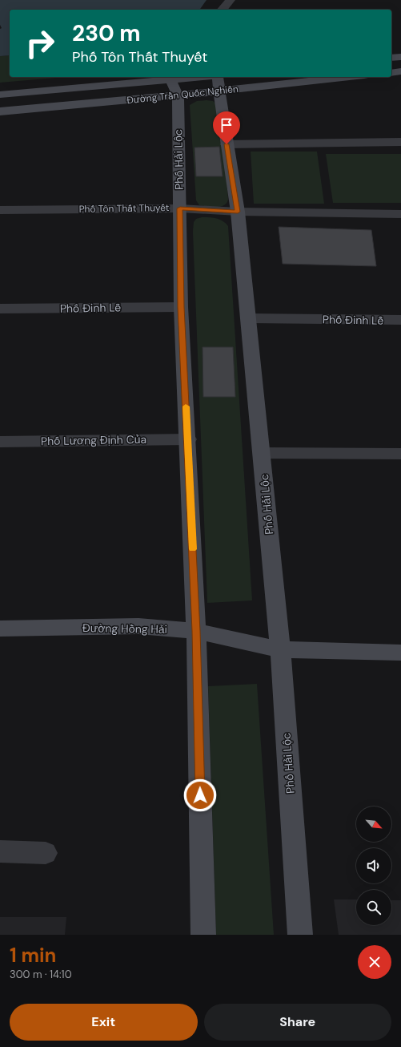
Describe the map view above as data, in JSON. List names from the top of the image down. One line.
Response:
{"streets":{"street":["Đường Trần Quốc Nghiễn","Phố Hải Lộc","Phố Tôn Thất Thuyết","Phố Đinh Lễ","Phố Lương Định Của","Đường Hồng Hải"]},"crossings":[["Đường Trần Quốc Nghiễn","Phố Hải Lộc"],["Phố Hải Lộc","Phố Tôn Thất Thuyết"],["Phố Hải Lộc","Phố Đinh Lễ"],["Phố Hải Lộc","Phố Lương Định Của"],["Phố Hải Lộc","Đường Hồng Hải"]],"north":"bottom right","page":{"turn":["230 m","Phố Tôn Thất Thuyết"],"heading":["1 min","300 m · 14:10"],"buttons":["Exit","Share"]}}
